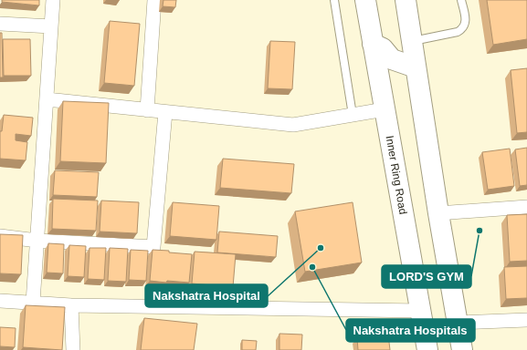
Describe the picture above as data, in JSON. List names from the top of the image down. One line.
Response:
{"streets":{"highway":["Inner Ring Road"]},"places":["LORD'S GYM","Nakshatra Hospital","Nakshatra Hospitals"]}
